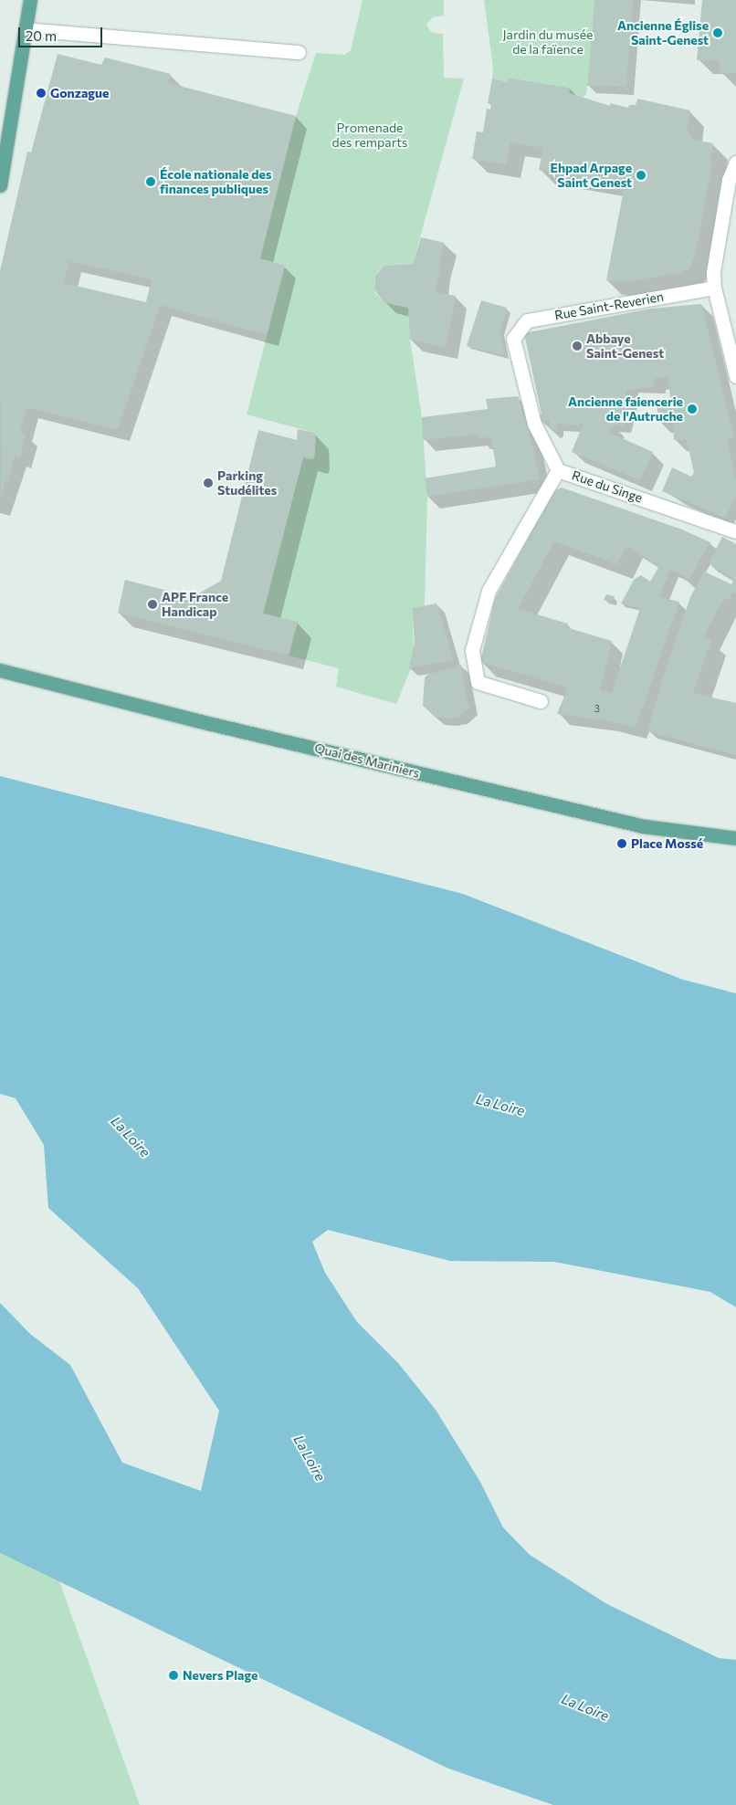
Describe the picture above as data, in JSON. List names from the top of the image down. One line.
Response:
{"streets":{"main road":["Quai des Mariniers"],"street":["Rue Saint-Reverien","Rue du Singe"]},"crossings":[["Rue Saint-Reverien","Rue du Singe"]],"water":["La Loire"],"parks":["Jardin du musée de la faïence","Promenade des remparts"],"places":["Ancienne Église Saint-Genest","Gonzague","Ehpad Arpage Saint Genest","École nationale des finances publiques","Abbaye Saint-Genest","Ancienne faiencerie de l'Autruche","Parking Studélites","APF France Handicap","Place Mossé","Nevers Plage"],"house_numbers":["3"],"scale_bar":"20 m"}
